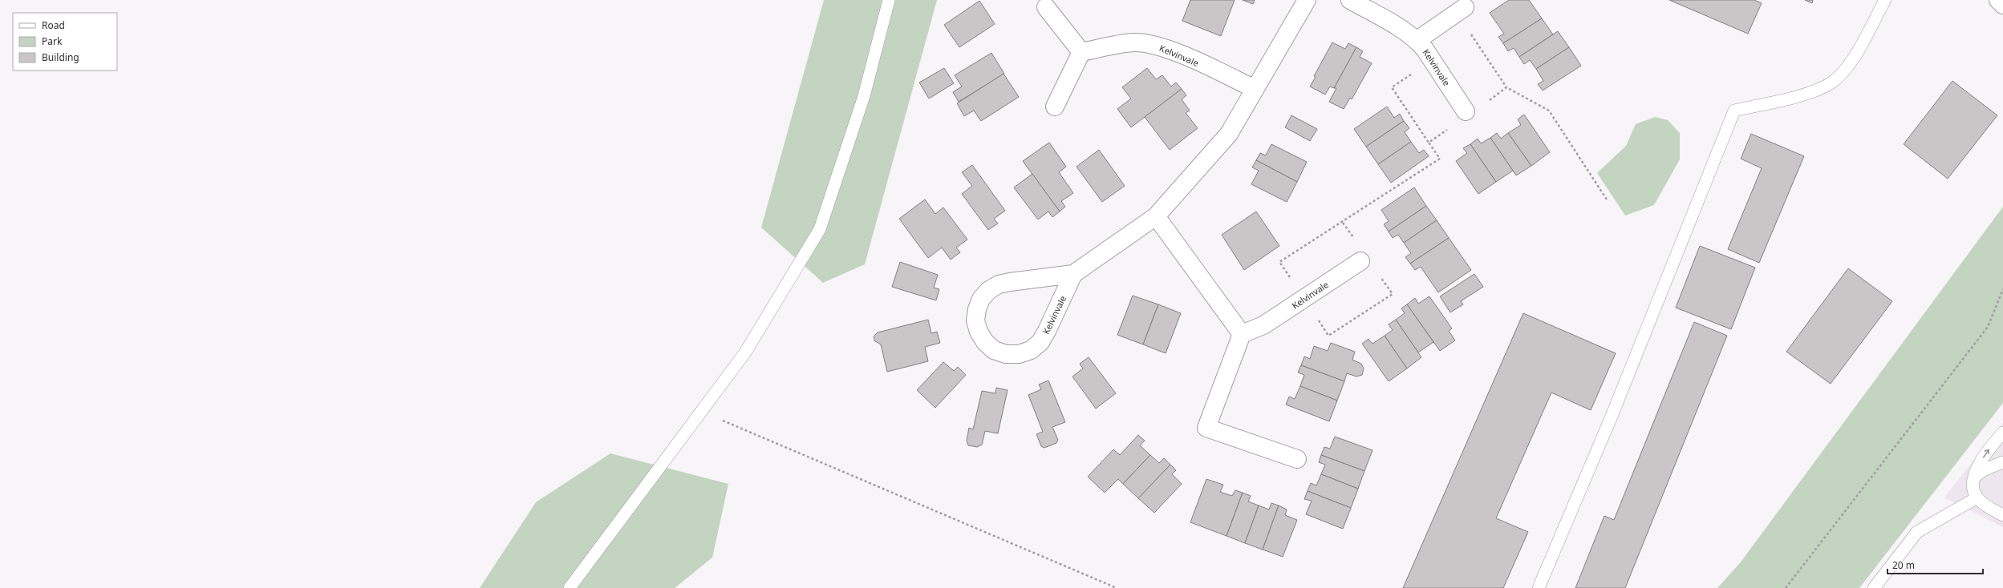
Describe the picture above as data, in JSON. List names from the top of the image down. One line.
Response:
{"streets":{"street":["Kelvinvale"]},"legend":["Road","Park","Building"],"scale_bar":"20 m"}
